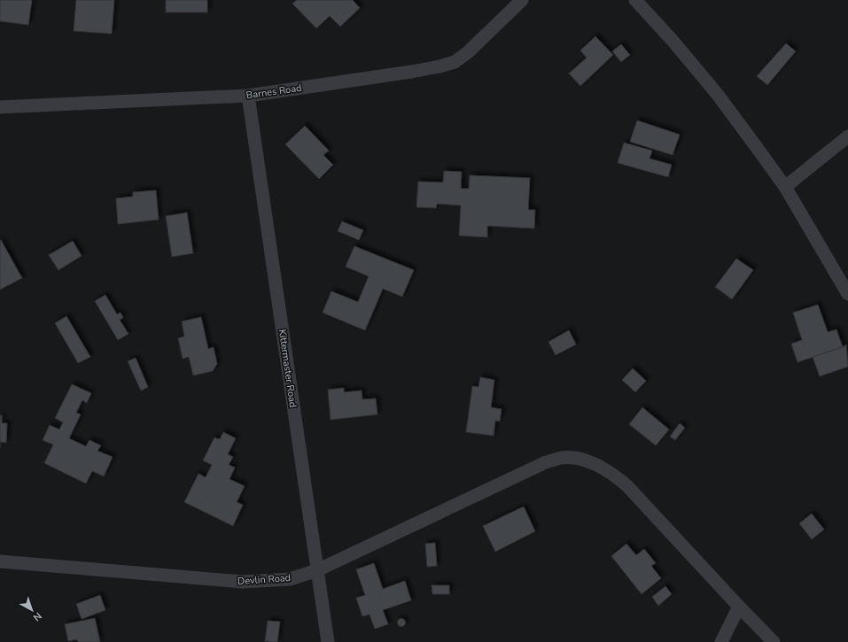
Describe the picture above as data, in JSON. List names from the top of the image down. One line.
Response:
{"streets":{"street":["Barnes Road","Kittermaster Road","Devlin Road"]},"crossings":[["Barnes Road","Kittermaster Road"],["Kittermaster Road","Devlin Road"]],"north":"bottom right"}
